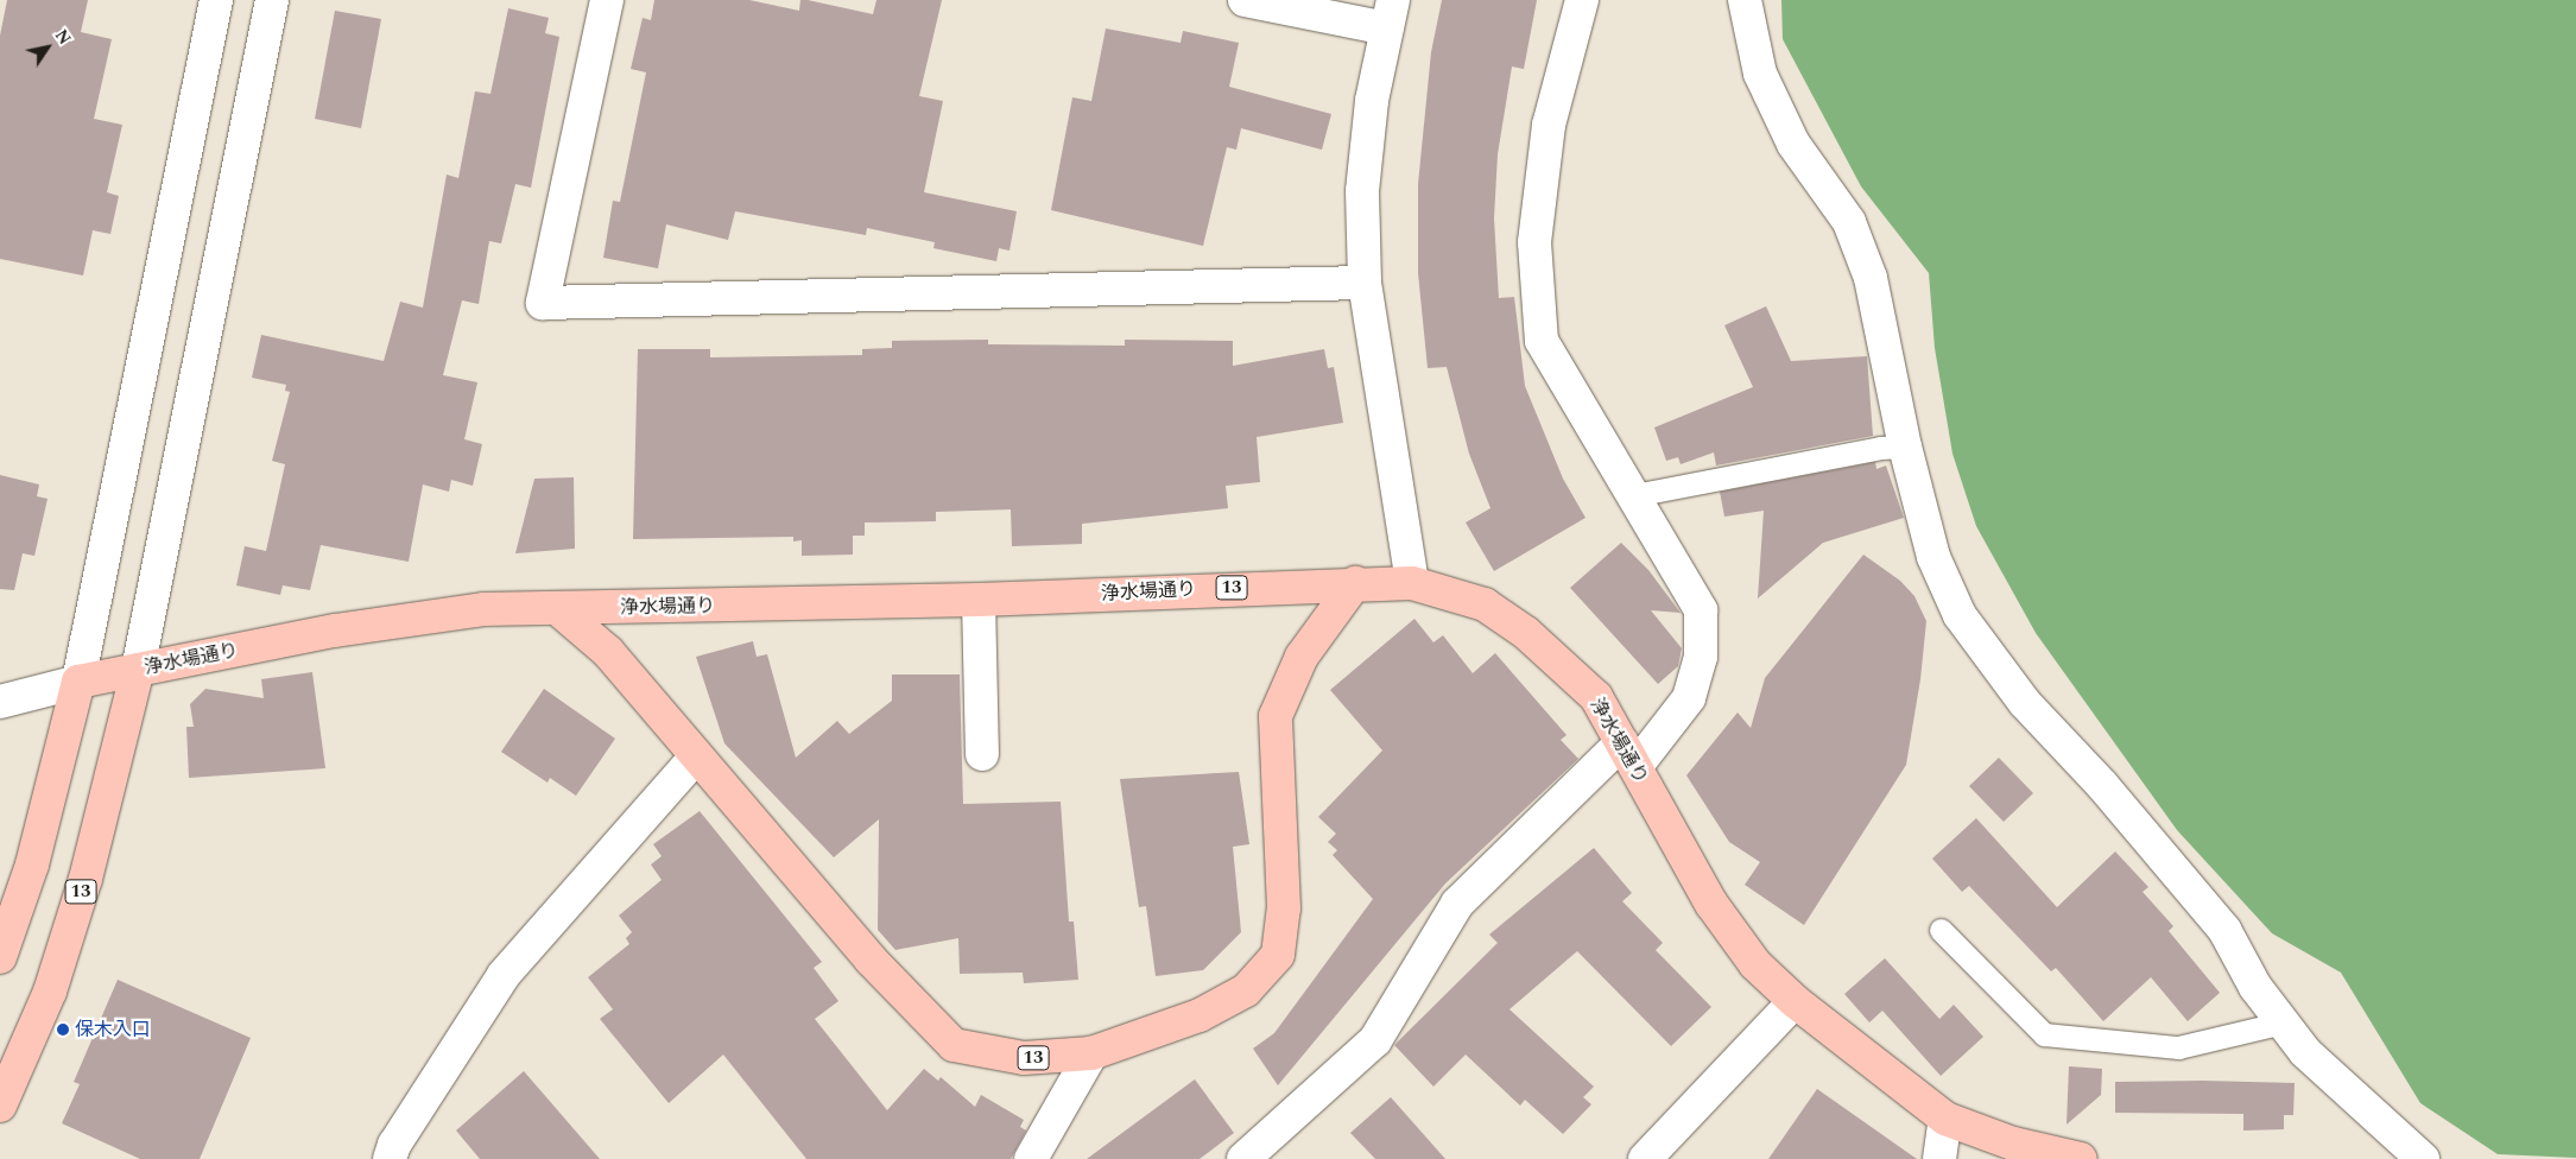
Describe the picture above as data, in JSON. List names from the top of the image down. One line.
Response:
{"streets":{"main road":["13","浄水場通り"]},"crossings":[["13","浄水場通り"]],"places":["保木入口"],"north":"top right"}
